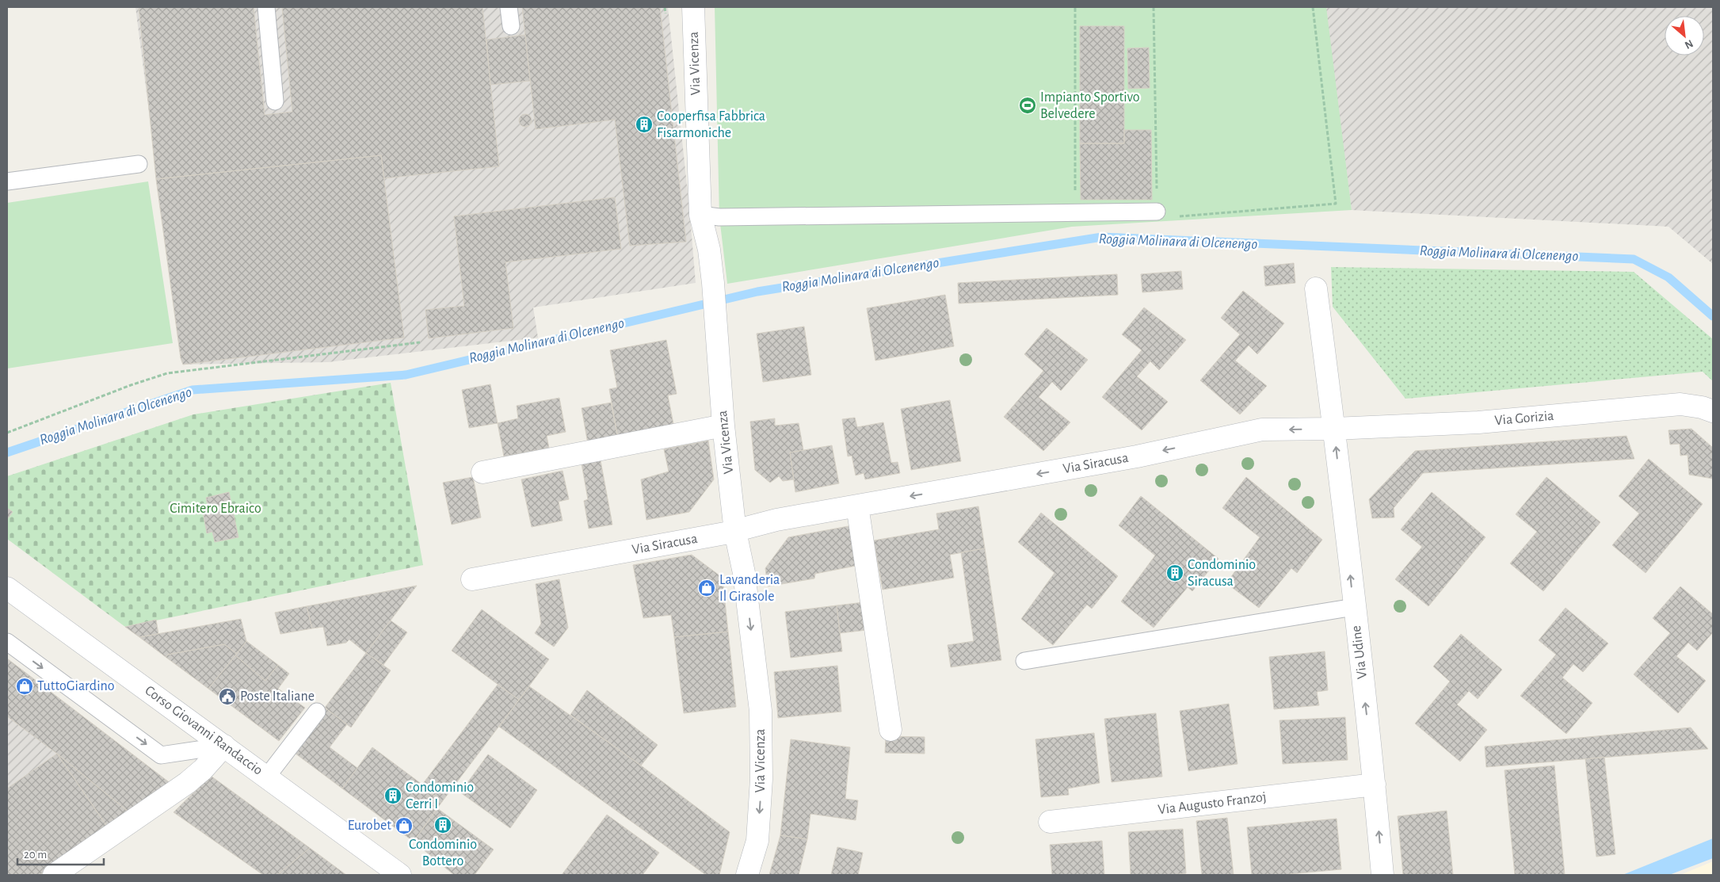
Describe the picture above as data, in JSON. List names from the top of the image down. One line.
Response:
{"streets":{"street":["Via Vicenza","Via Gorizia","Via Siracusa","Via Udine","Corso Giovanni Randaccio","Via Augusto Franzoj"]},"crossings":[["Via Vicenza","Via Siracusa"],["Via Gorizia","Via Siracusa"],["Via Gorizia","Via Udine"],["Via Siracusa","Via Udine"],["Via Udine","Via Augusto Franzoj"]],"one_way":["Via Siracusa","Via Udine"],"water":["Roggia Molinara di Olcenengo"],"parks":["Cimitero Ebraico"],"places":{"sports":["Impianto Sportivo Belvedere"],"building":["Cooperfisa Fabbrica Fisarmoniche","Condominio Siracusa","Condominio Cerri I","Condominio Bottero"],"shop":["Lavanderia Il Girasole","TuttoGiardino","Eurobet"],"public building":["Poste Italiane"]},"scale_bar":"20 m","north":"bottom right"}
